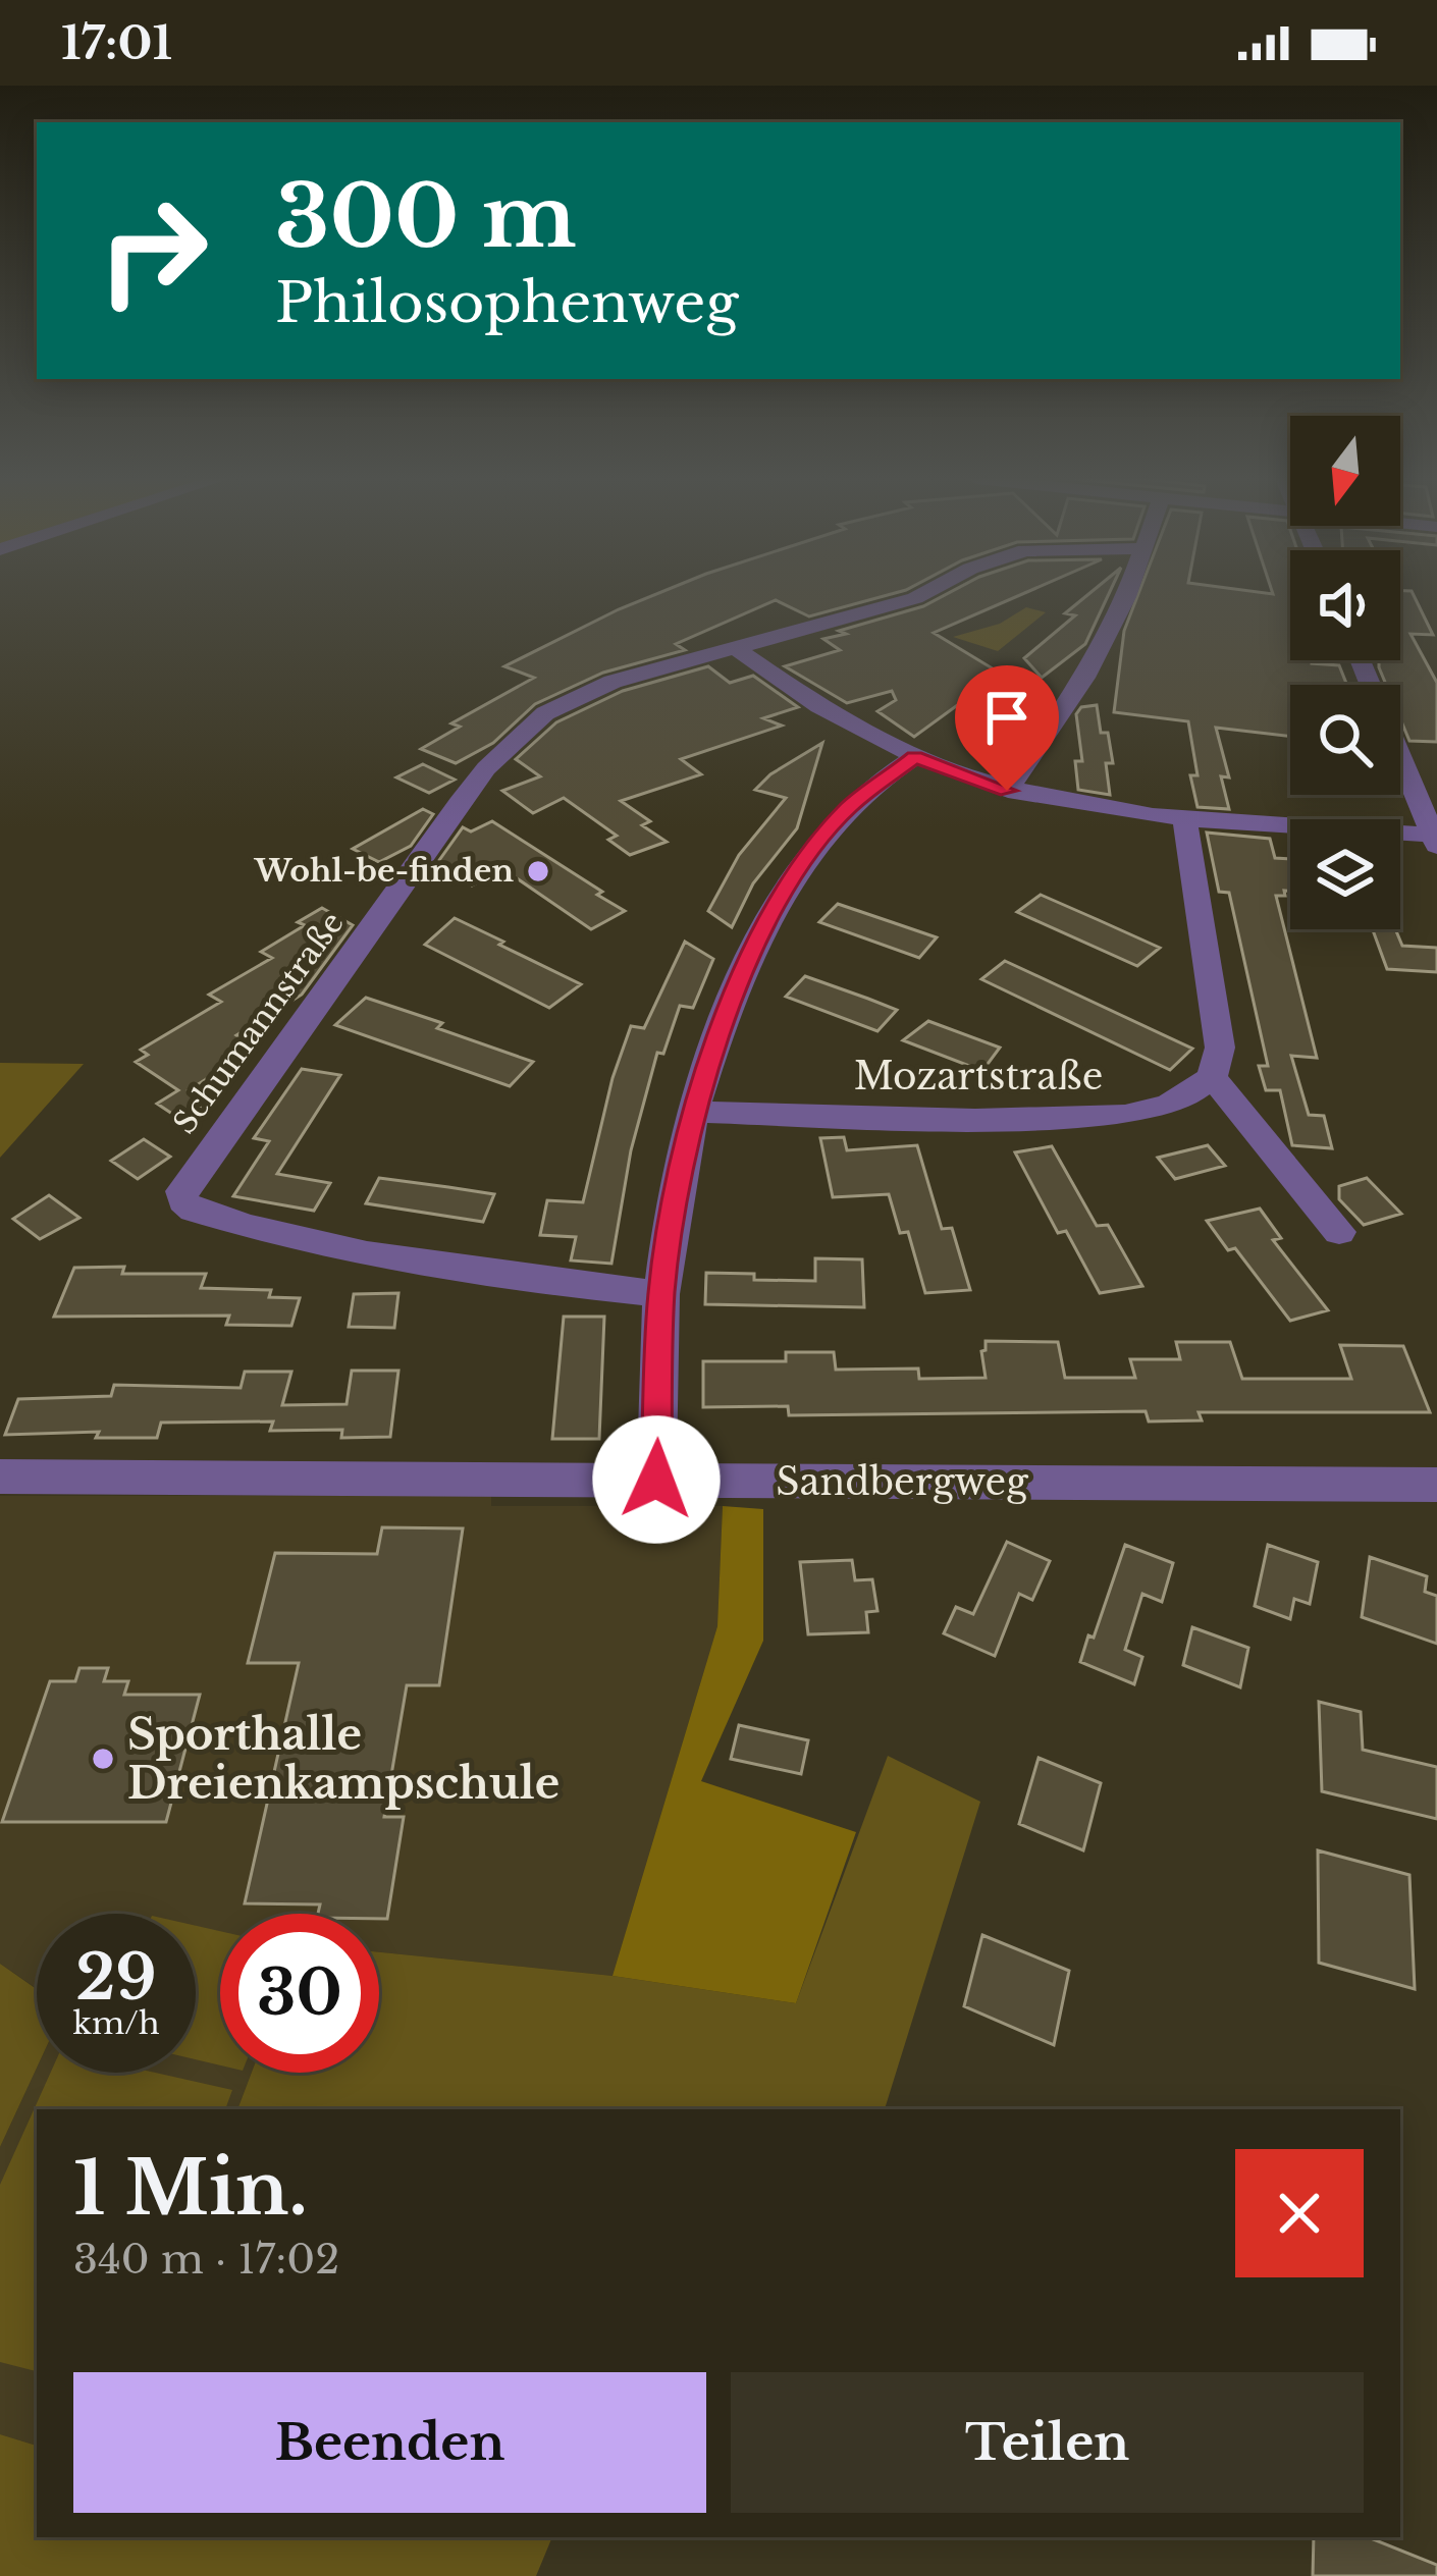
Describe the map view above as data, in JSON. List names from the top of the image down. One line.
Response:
{"streets":{"street":["Schumannstraße","Mozartstraße","Sandbergweg"]},"places":["Wohl-be-finden","Sporthalle Dreienkampschule"],"north":"bottom","page":{"status":"17:01","turn":["300 m","Philosophenweg"],"speed":"29 km/h","limit":"30","heading":["1 Min.","340 m · 17:02"],"buttons":["Beenden","Teilen"]}}
